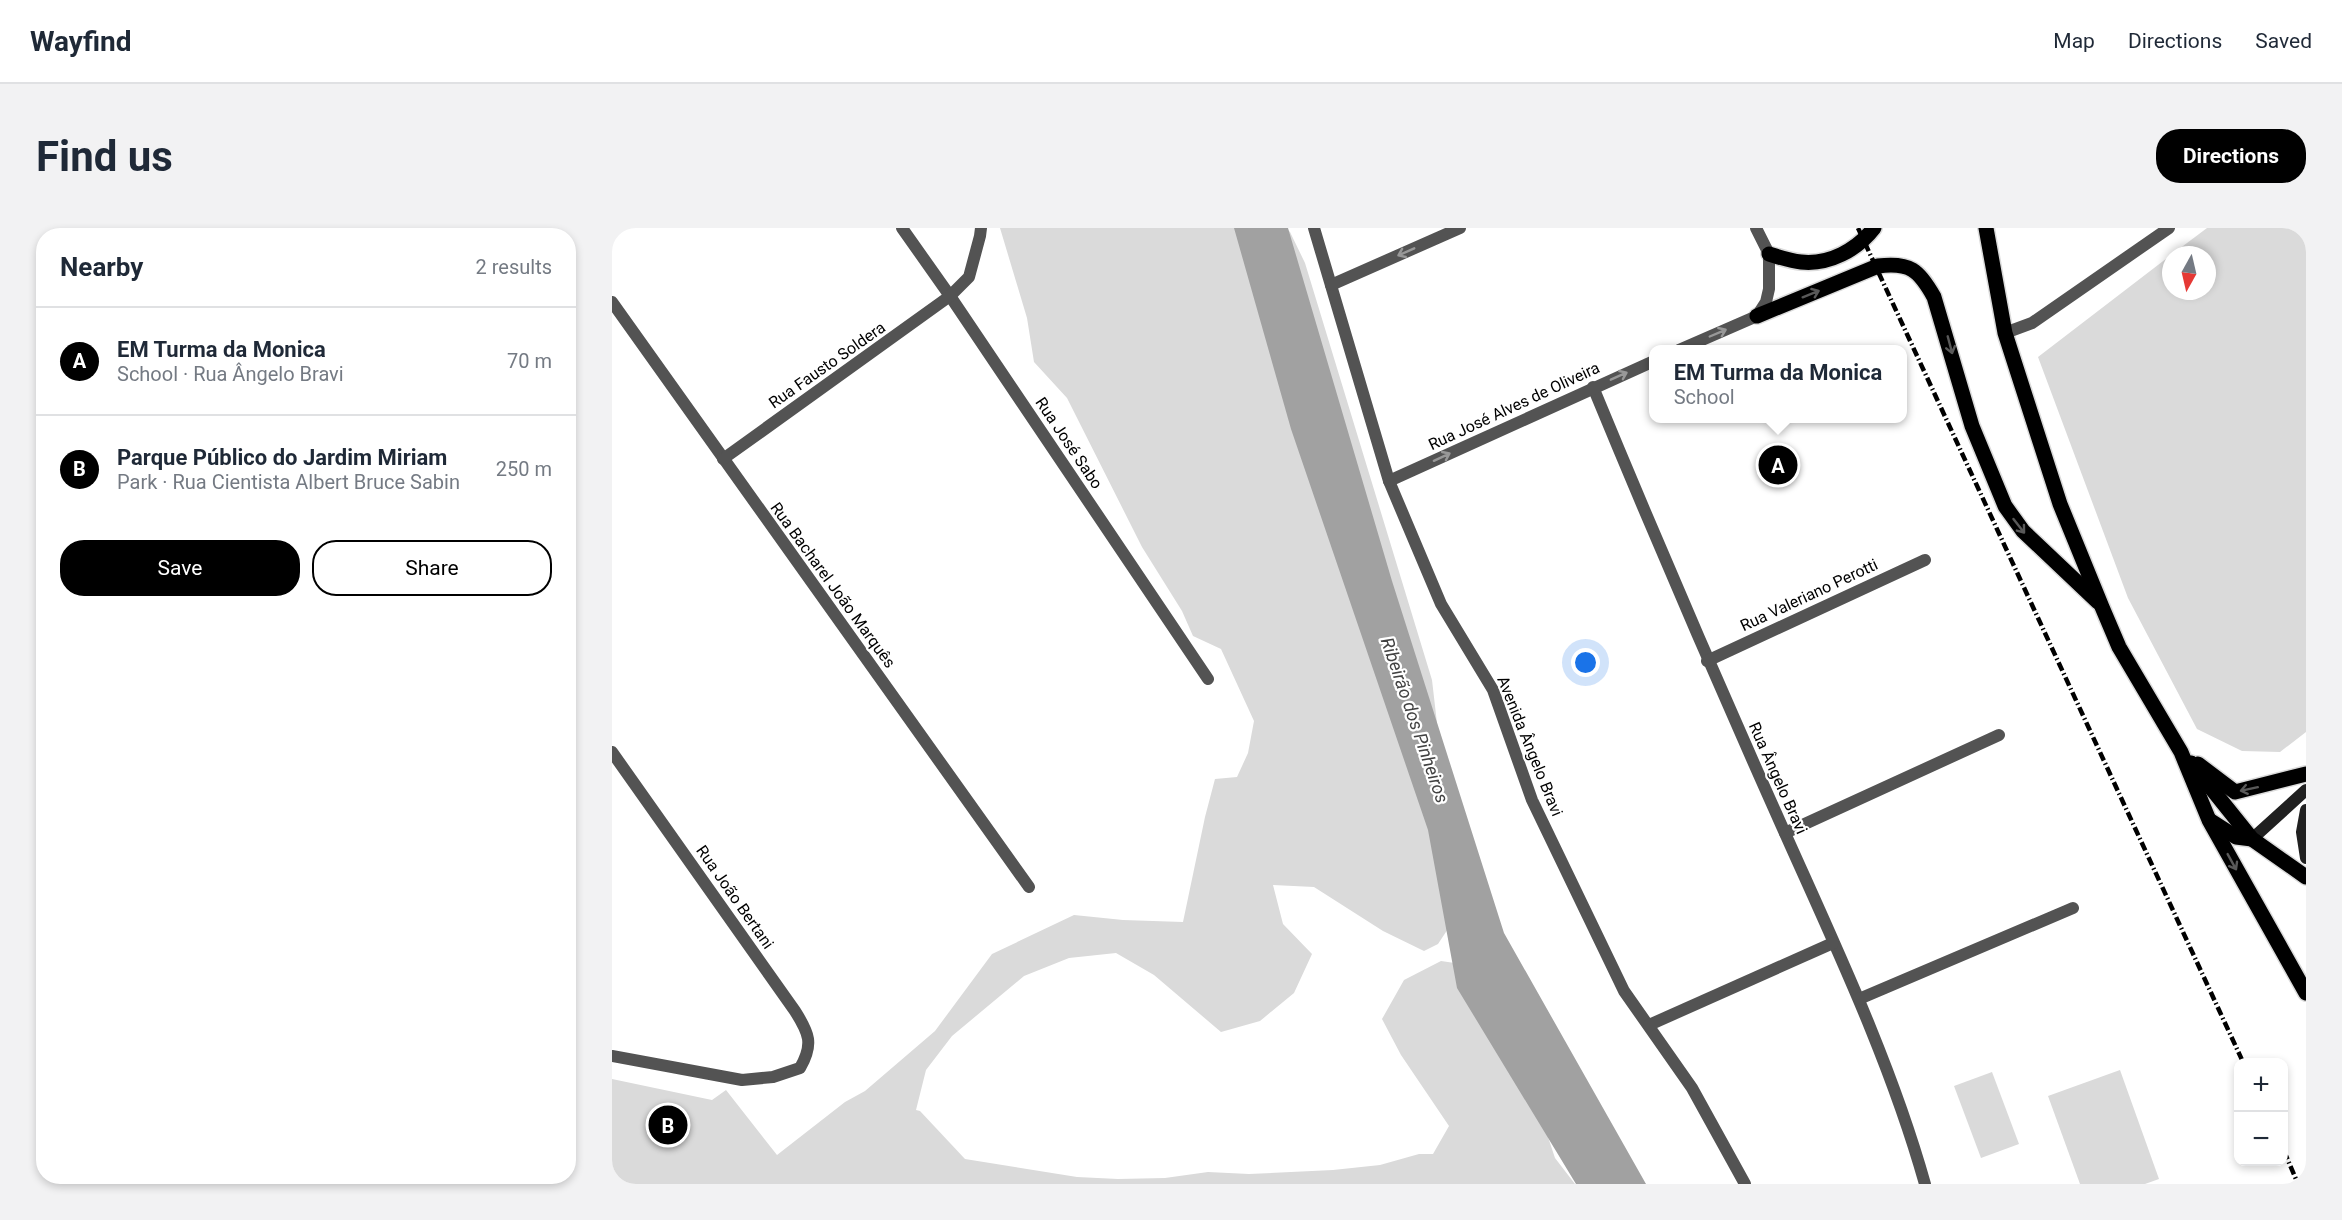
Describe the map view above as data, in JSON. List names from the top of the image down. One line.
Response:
{"streets":{"street":["Rua Fausto Soldera","Rua José Alves de Oliveira","Rua José Sabo","Rua Bacharel João Marquês","Rua Valeriano Perotti","Avenida Ângelo Bravi","Rua Ângelo Bravi","Rua João Bertani"]},"crossings":[["Rua Fausto Soldera","Rua José Sabo"],["Rua Fausto Soldera","Rua Bacharel João Marquês"],["Rua José Alves de Oliveira","Avenida Ângelo Bravi"],["Rua José Alves de Oliveira","Rua Ângelo Bravi"],["Rua Valeriano Perotti","Rua Ângelo Bravi"]],"one_way":["Rua José Alves de Oliveira"],"water":["Ribeirão dos Pinheiros"],"north":"bottom","page":{"header":"Wayfind","nav":["Map","Directions","Saved"],"buttons":["Directions",["Save","Share"]],"title":"Find us","heading":["Nearby","2 results"],"list":[{"mark":"A","name":"EM Turma da Monica","note":"School · Rua Ângelo Bravi","value":"70 m"},{"mark":"B","name":"Parque Público do Jardim Miriam","note":"Park · Rua Cientista Albert Bruce Sabin","value":"250 m"}],"popup":["EM Turma da Monica","School"],"pins":["A","B"],"map_buttons":["+","−"]}}
